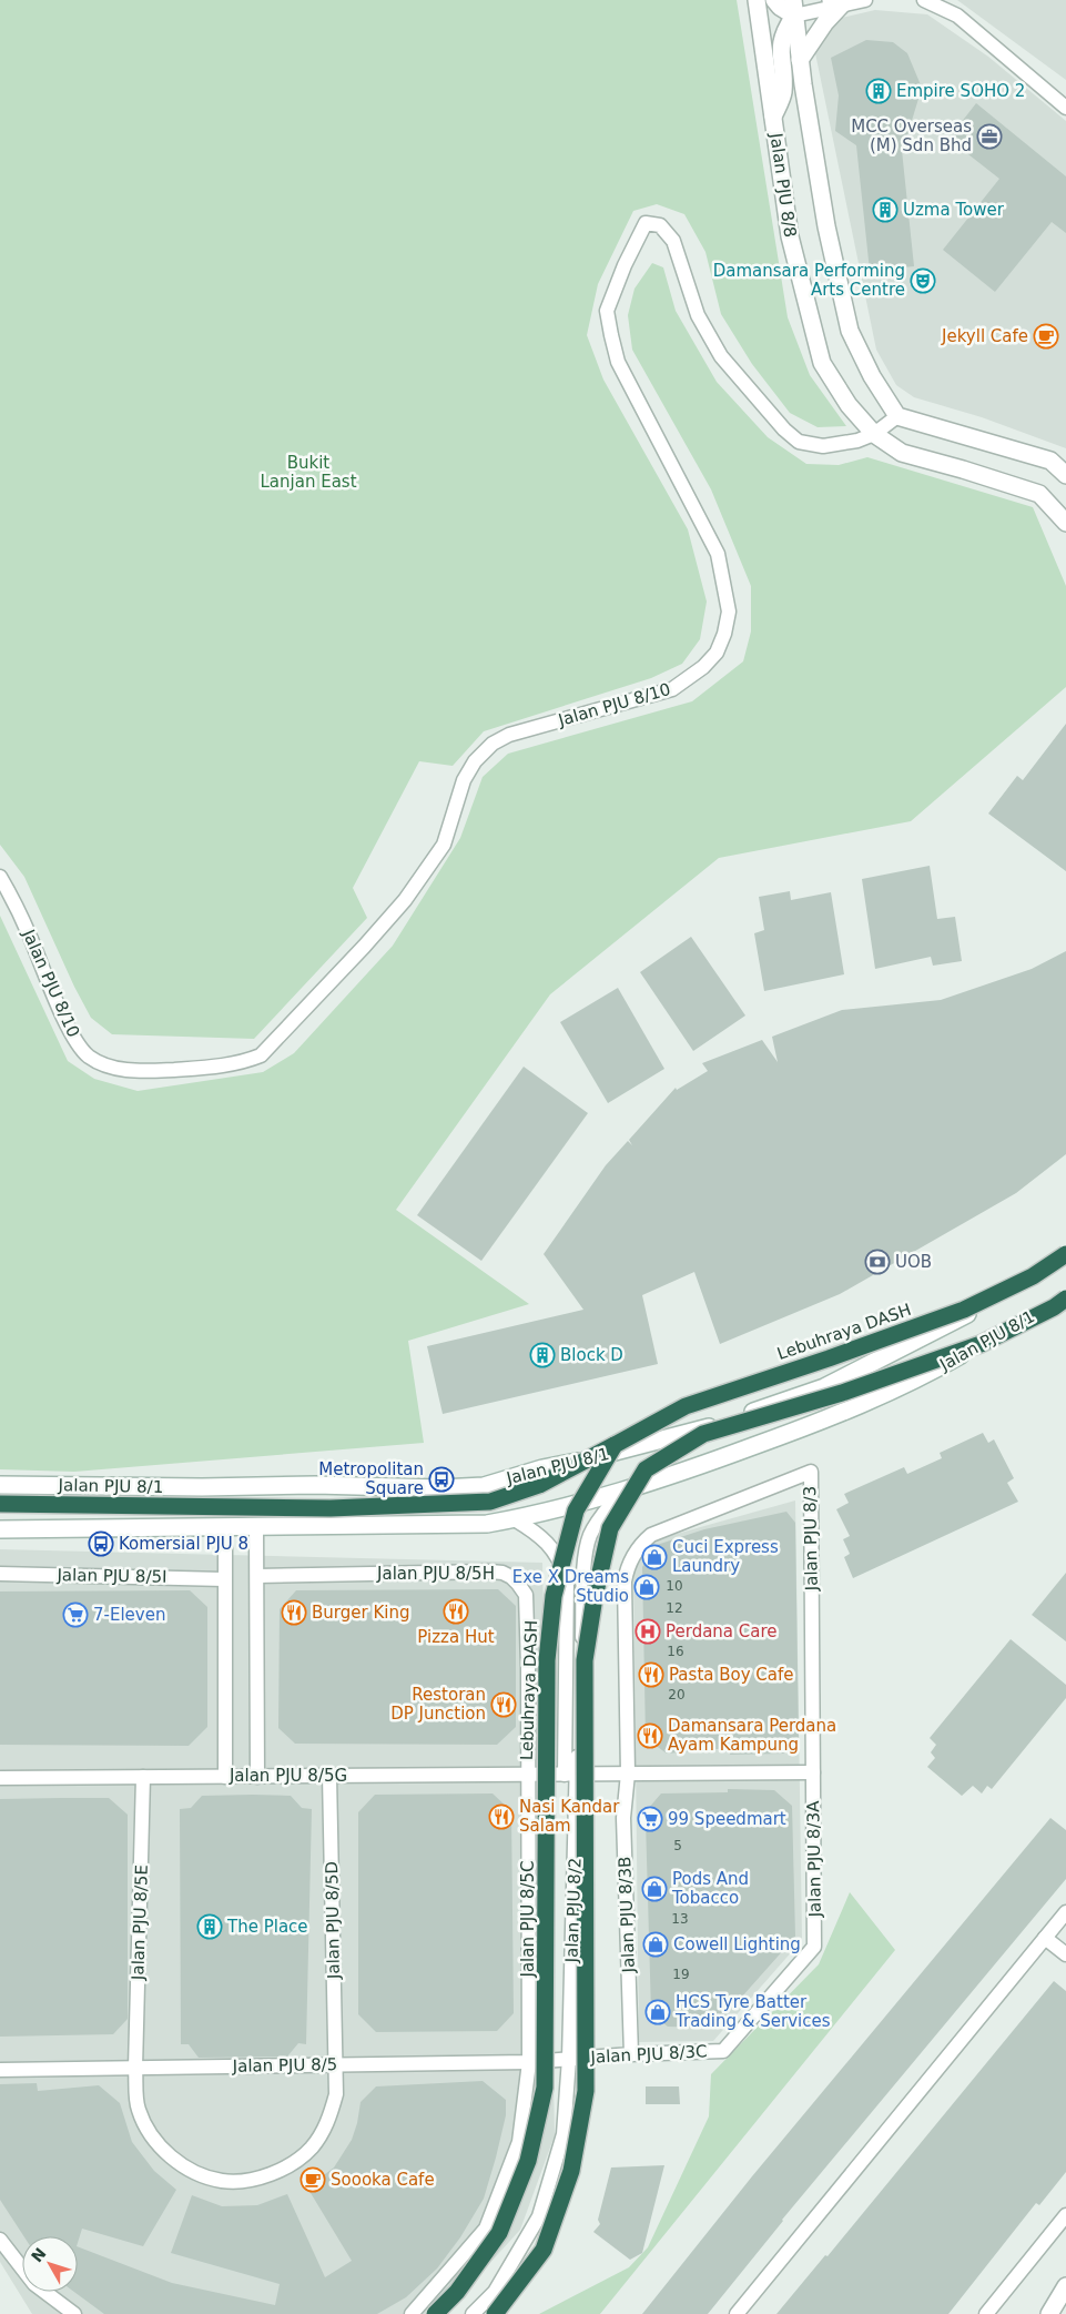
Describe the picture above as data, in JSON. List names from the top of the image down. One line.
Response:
{"streets":{"highway":["Lebuhraya DASH"],"main road":["Jalan PJU 8/8","Jalan PJU 8/1"],"street":["Jalan PJU 8/10","Jalan PJU 8/3","Jalan PJU 8/5H","Jalan PJU 8/5I","Jalan PJU 8/5G","Jalan PJU 8/3A","Jalan PJU 8/2","Jalan PJU 8/3B","Jalan PJU 8/5C","Jalan PJU 8/5D","Jalan PJU 8/5E","Jalan PJU 8/3C","Jalan PJU 8/5"]},"crossings":[["Jalan PJU 8/8","Jalan PJU 8/10"],["Jalan PJU 8/1","Jalan PJU 8/2"],["Jalan PJU 8/3","Jalan PJU 8/3A"],["Jalan PJU 8/3","Jalan PJU 8/3B"],["Jalan PJU 8/5H","Jalan PJU 8/5G"],["Jalan PJU 8/5H","Jalan PJU 8/5C"],["Jalan PJU 8/5G","Jalan PJU 8/2"],["Jalan PJU 8/5G","Jalan PJU 8/5C"],["Jalan PJU 8/5G","Jalan PJU 8/5D"],["Jalan PJU 8/5G","Jalan PJU 8/5E"],["Jalan PJU 8/3A","Jalan PJU 8/3C"],["Jalan PJU 8/2","Jalan PJU 8/3C"],["Jalan PJU 8/2","Jalan PJU 8/5"],["Jalan PJU 8/3B","Jalan PJU 8/3C"],["Jalan PJU 8/5C","Jalan PJU 8/5"],["Jalan PJU 8/5D","Jalan PJU 8/5E"],["Jalan PJU 8/5D","Jalan PJU 8/5"],["Jalan PJU 8/5E","Jalan PJU 8/5"],["Jalan PJU 8/3C","Jalan PJU 8/5"]],"parks":["Bukit Lanjan East"],"places":{"building":["Empire SOHO 2","Uzma Tower","Block D","The Place"],"office":["MCC Overseas (M) Sdn Bhd"],"theatre":["Damansara Performing Arts Centre"],"cafe":["Jekyll Cafe","Soooka Cafe"],"bank":["UOB"],"bus stop":["Metropolitan Square","Komersial PJU 8"],"shop":["Cuci Express Laundry","Exe X Dreams Studio","Pods And Tobacco","Cowell Lighting","HCS Tyre Batter Trading & Services"],"restaurant":["Pizza Hut","Burger King","Pasta Boy Cafe","Restoran DP Junction","Damansara Perdana Ayam Kampung","Nasi Kandar Salam"],"supermarket":["7-Eleven","99 Speedmart"],"hospital":["Perdana Care"]},"house_numbers":["10","12","16","20","5","13","19"],"north":"top left"}
